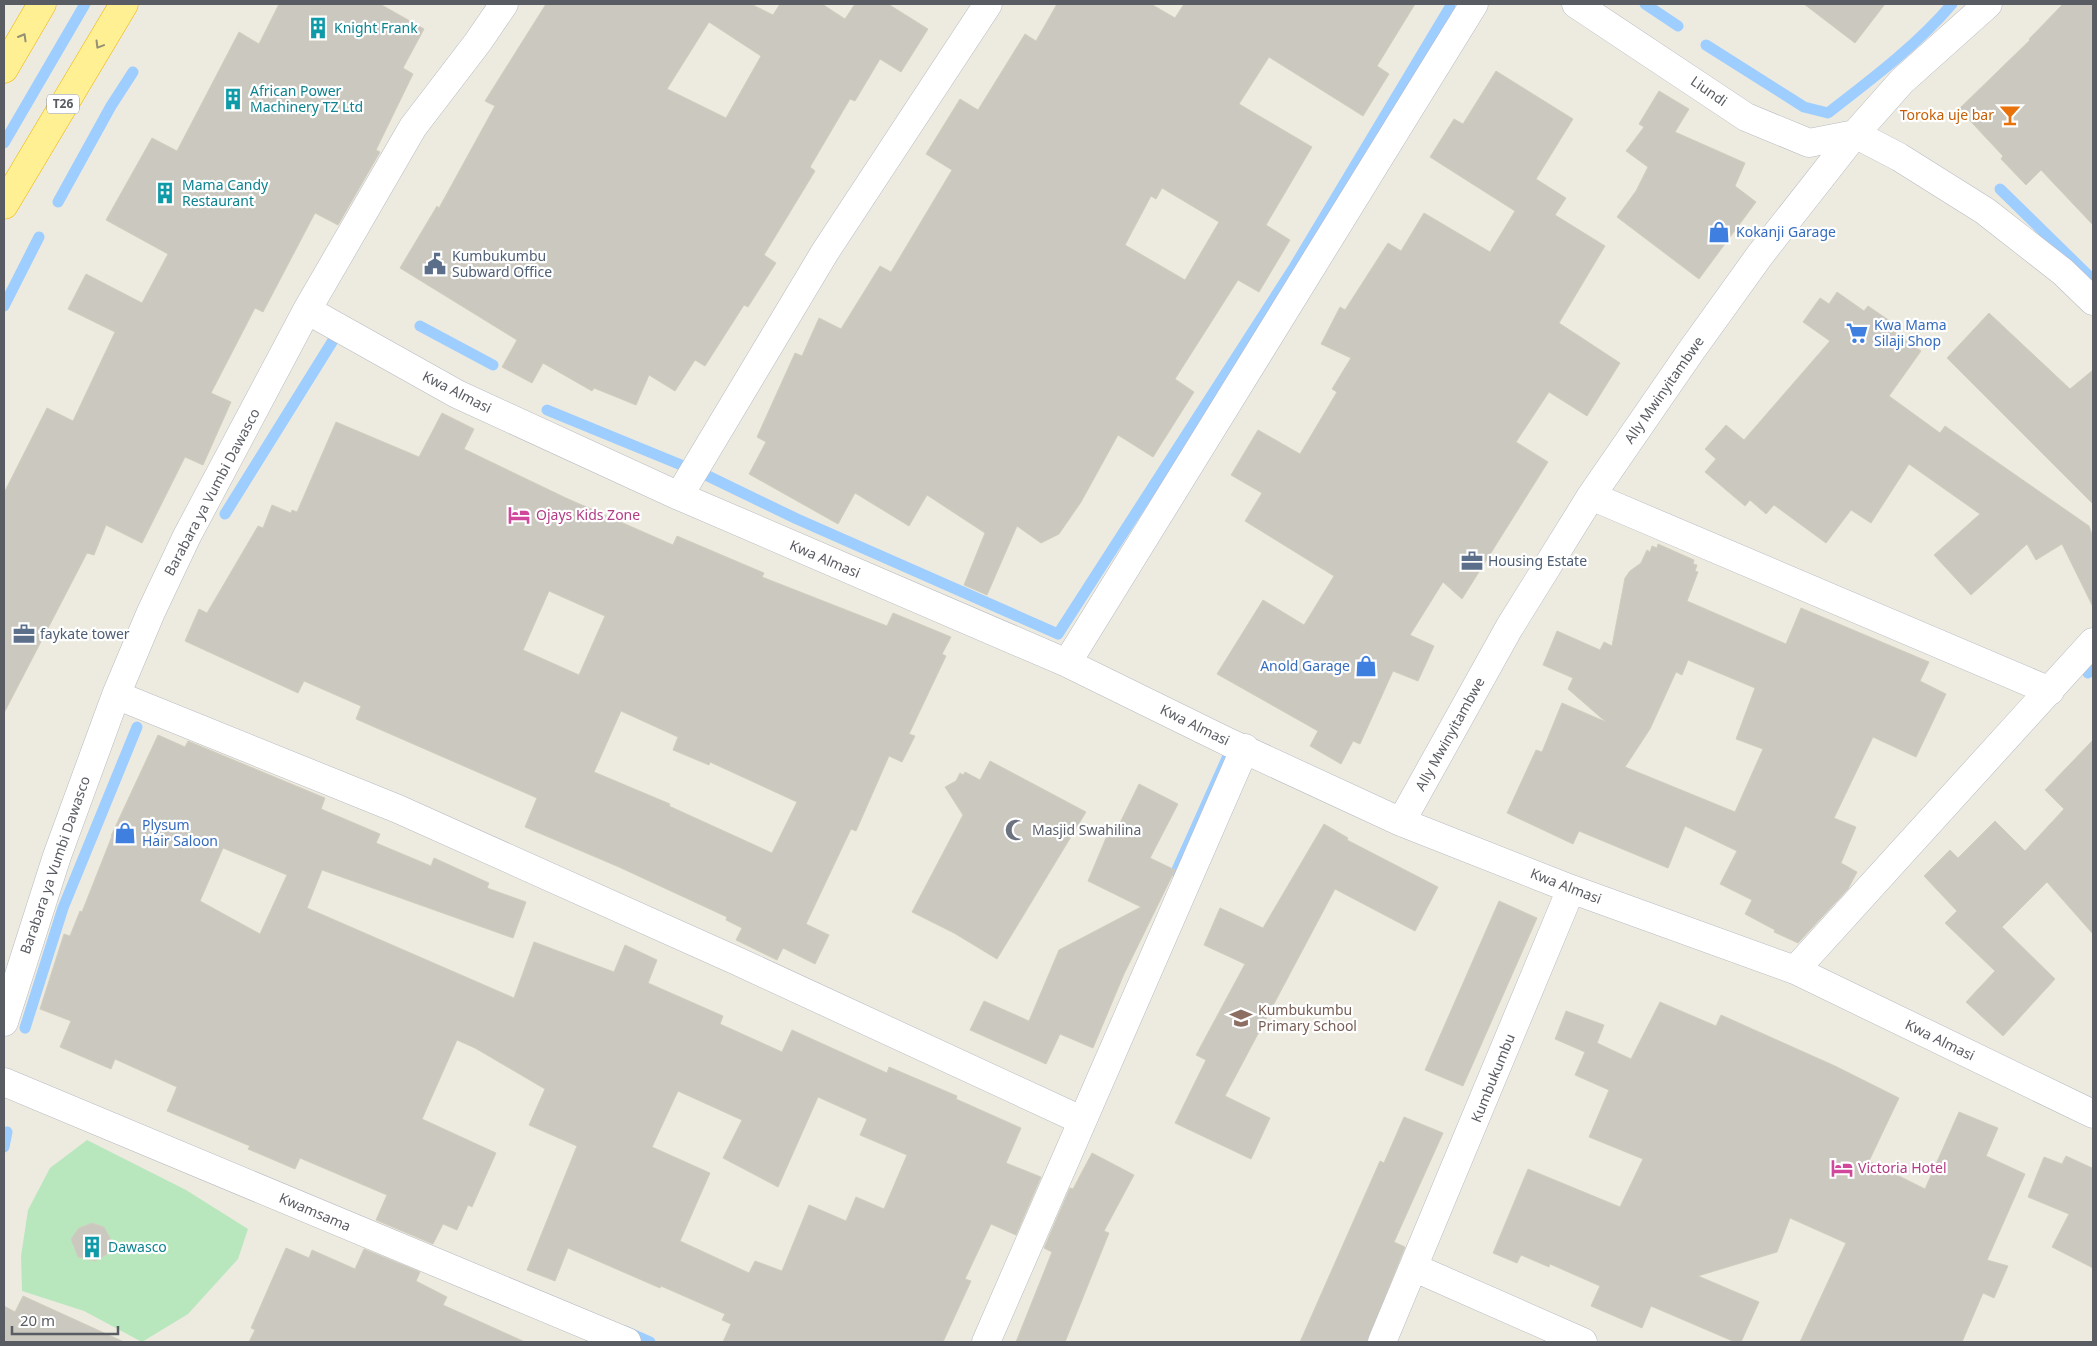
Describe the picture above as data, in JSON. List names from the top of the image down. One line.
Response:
{"streets":{"highway":["T26"],"street":["Liundi","Ally Mwinyitambwe","Kwa Almasi","Barabara ya Vumbi Dawasco","Kumbukumbu","Kwamsama"]},"crossings":[["Liundi","Ally Mwinyitambwe"],["Ally Mwinyitambwe","Kwa Almasi"],["Kwa Almasi","Barabara ya Vumbi Dawasco"],["Kwa Almasi","Kumbukumbu"]],"places":{"building":["Knight Frank","African Power Machinery TZ Ltd","Mama Candy Restaurant","Dawasco"],"bar":["Toroka uje bar"],"shop":["Kokanji Garage","Anold Garage","Plysum Hair Saloon"],"public building":["Kumbukumbu Subward Office"],"supermarket":["Kwa Mama Silaji Shop"],"hotel":["Ojays Kids Zone","Victoria Hotel"],"office":["Housing Estate","faykate tower"],"mosque":["Masjid Swahilina"],"school or university":["Kumbukumbu Primary School"]},"scale_bar":"20 m"}
